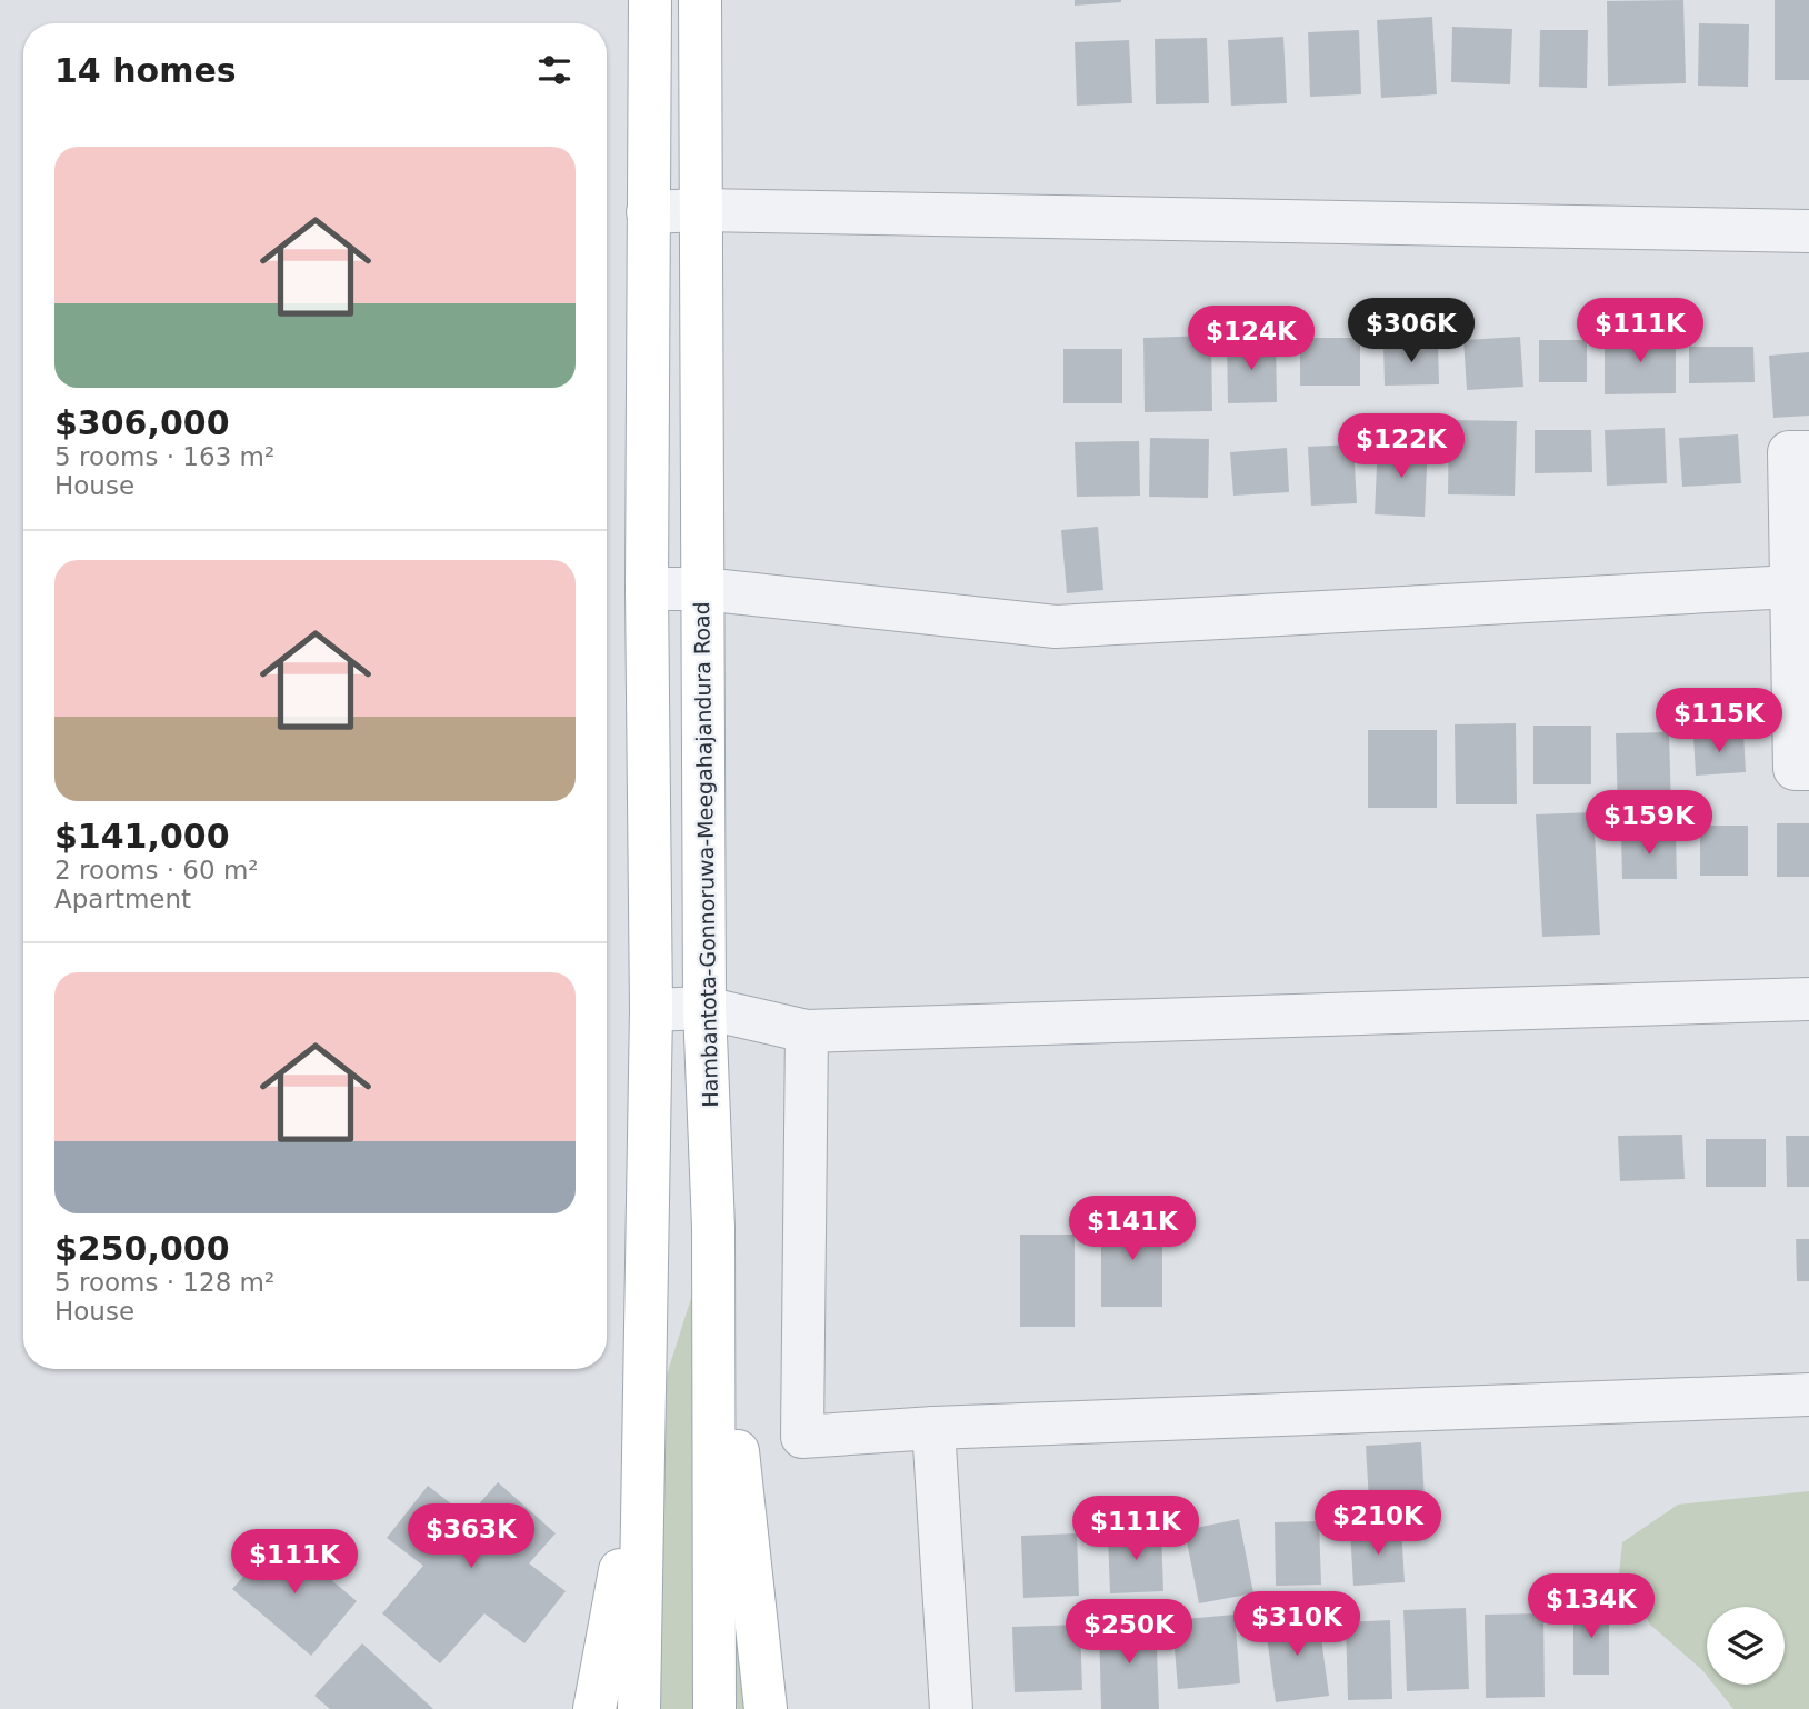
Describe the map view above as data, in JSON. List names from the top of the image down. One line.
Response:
{"streets":{"main road":["Hambantota-Gonnoruwa-Meegahajandura Road"]},"page":{"heading":"14 homes","list":[{"name":"$306,000","note":"5 rooms · 163 m² · House"},{"name":"$141,000","note":"2 rooms · 60 m² · Apartment"},{"name":"$250,000","note":"5 rooms · 128 m² · House"}],"price":["$306K","$111K","$124K","$122K","$115K","$159K","$141K","$210K","$111K","$363K","$111K","$134K","$310K","$250K"]}}
